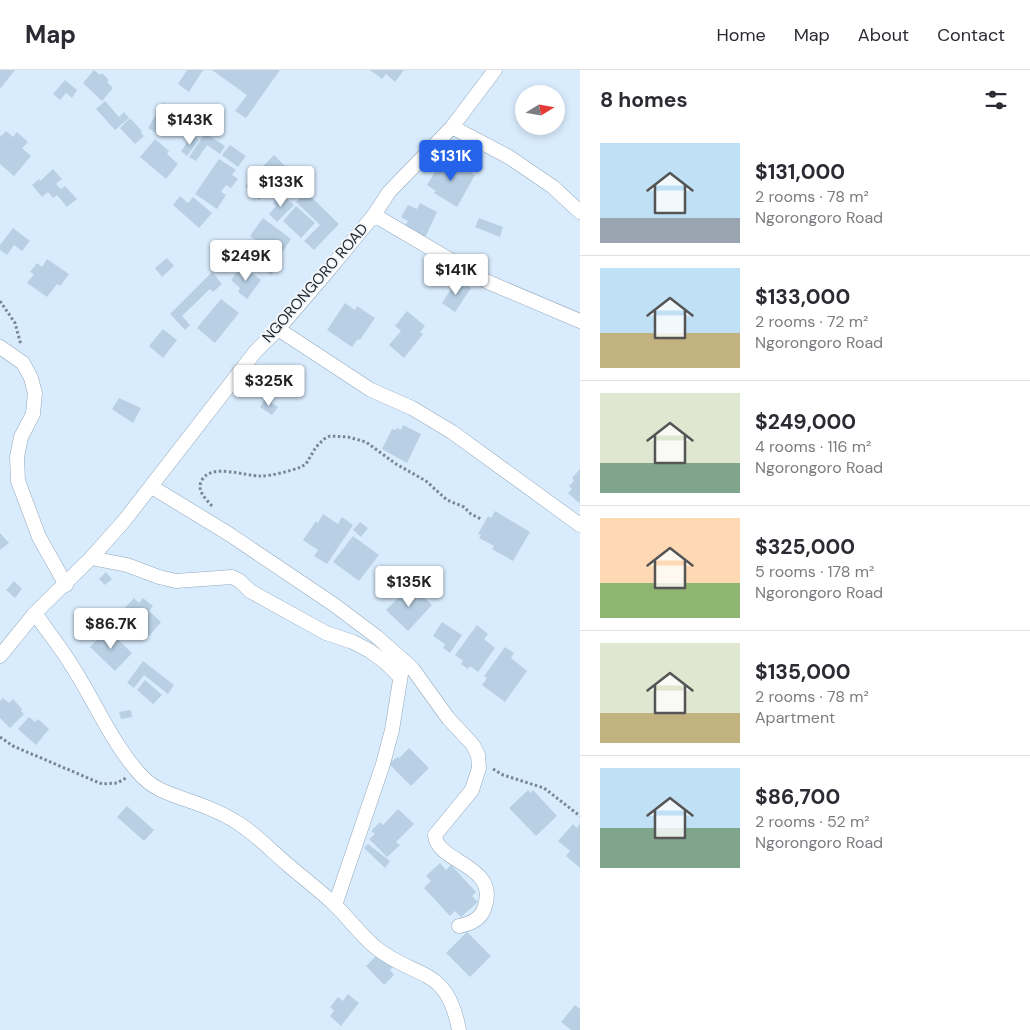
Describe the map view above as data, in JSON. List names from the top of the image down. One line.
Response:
{"streets":{"street":["NGORONGORO ROAD"]},"north":"right","page":{"header":"Map","nav":["Home","Map","About","Contact"],"heading":"8 homes","price":["$143K","$131K","$133K","$249K","$141K","$325K","$135K","$86.7K"],"list":[{"name":"$131,000","note":"2 rooms · 78 m² · Ngorongoro Road"},{"name":"$133,000","note":"2 rooms · 72 m² · Ngorongoro Road"},{"name":"$249,000","note":"4 rooms · 116 m² · Ngorongoro Road"},{"name":"$325,000","note":"5 rooms · 178 m² · Ngorongoro Road"},{"name":"$135,000","note":"2 rooms · 78 m² · Apartment"},{"name":"$86,700","note":"2 rooms · 52 m² · Ngorongoro Road"}]}}
